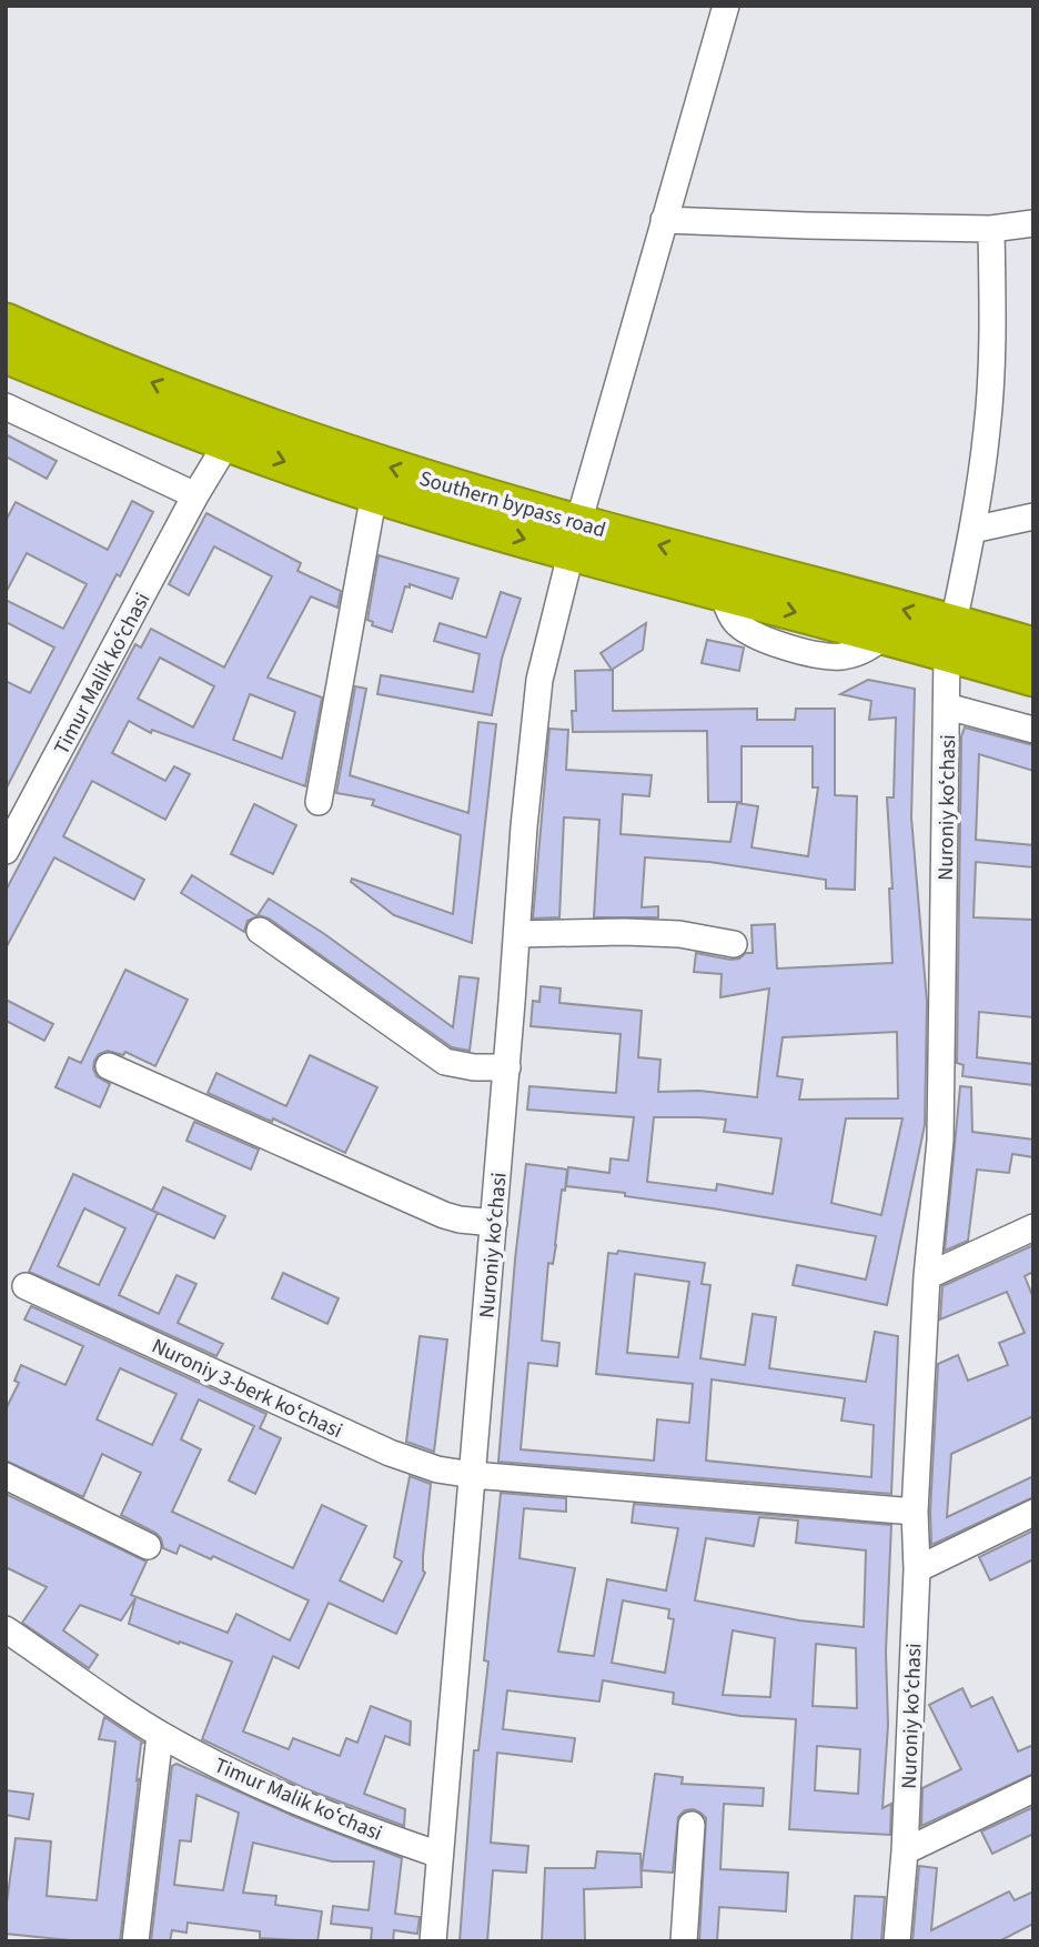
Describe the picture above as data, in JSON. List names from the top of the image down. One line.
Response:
{"streets":{"highway":["Southern bypass road"],"street":["Timur Malik koʻchasi","Nuroniy koʻchasi","Nuroniy 3-berk koʻchasi"]},"crossings":[["Southern bypass road","Timur Malik koʻchasi"],["Southern bypass road","Nuroniy koʻchasi"],["Timur Malik koʻchasi","Nuroniy koʻchasi"],["Nuroniy koʻchasi","Nuroniy 3-berk koʻchasi"]]}
